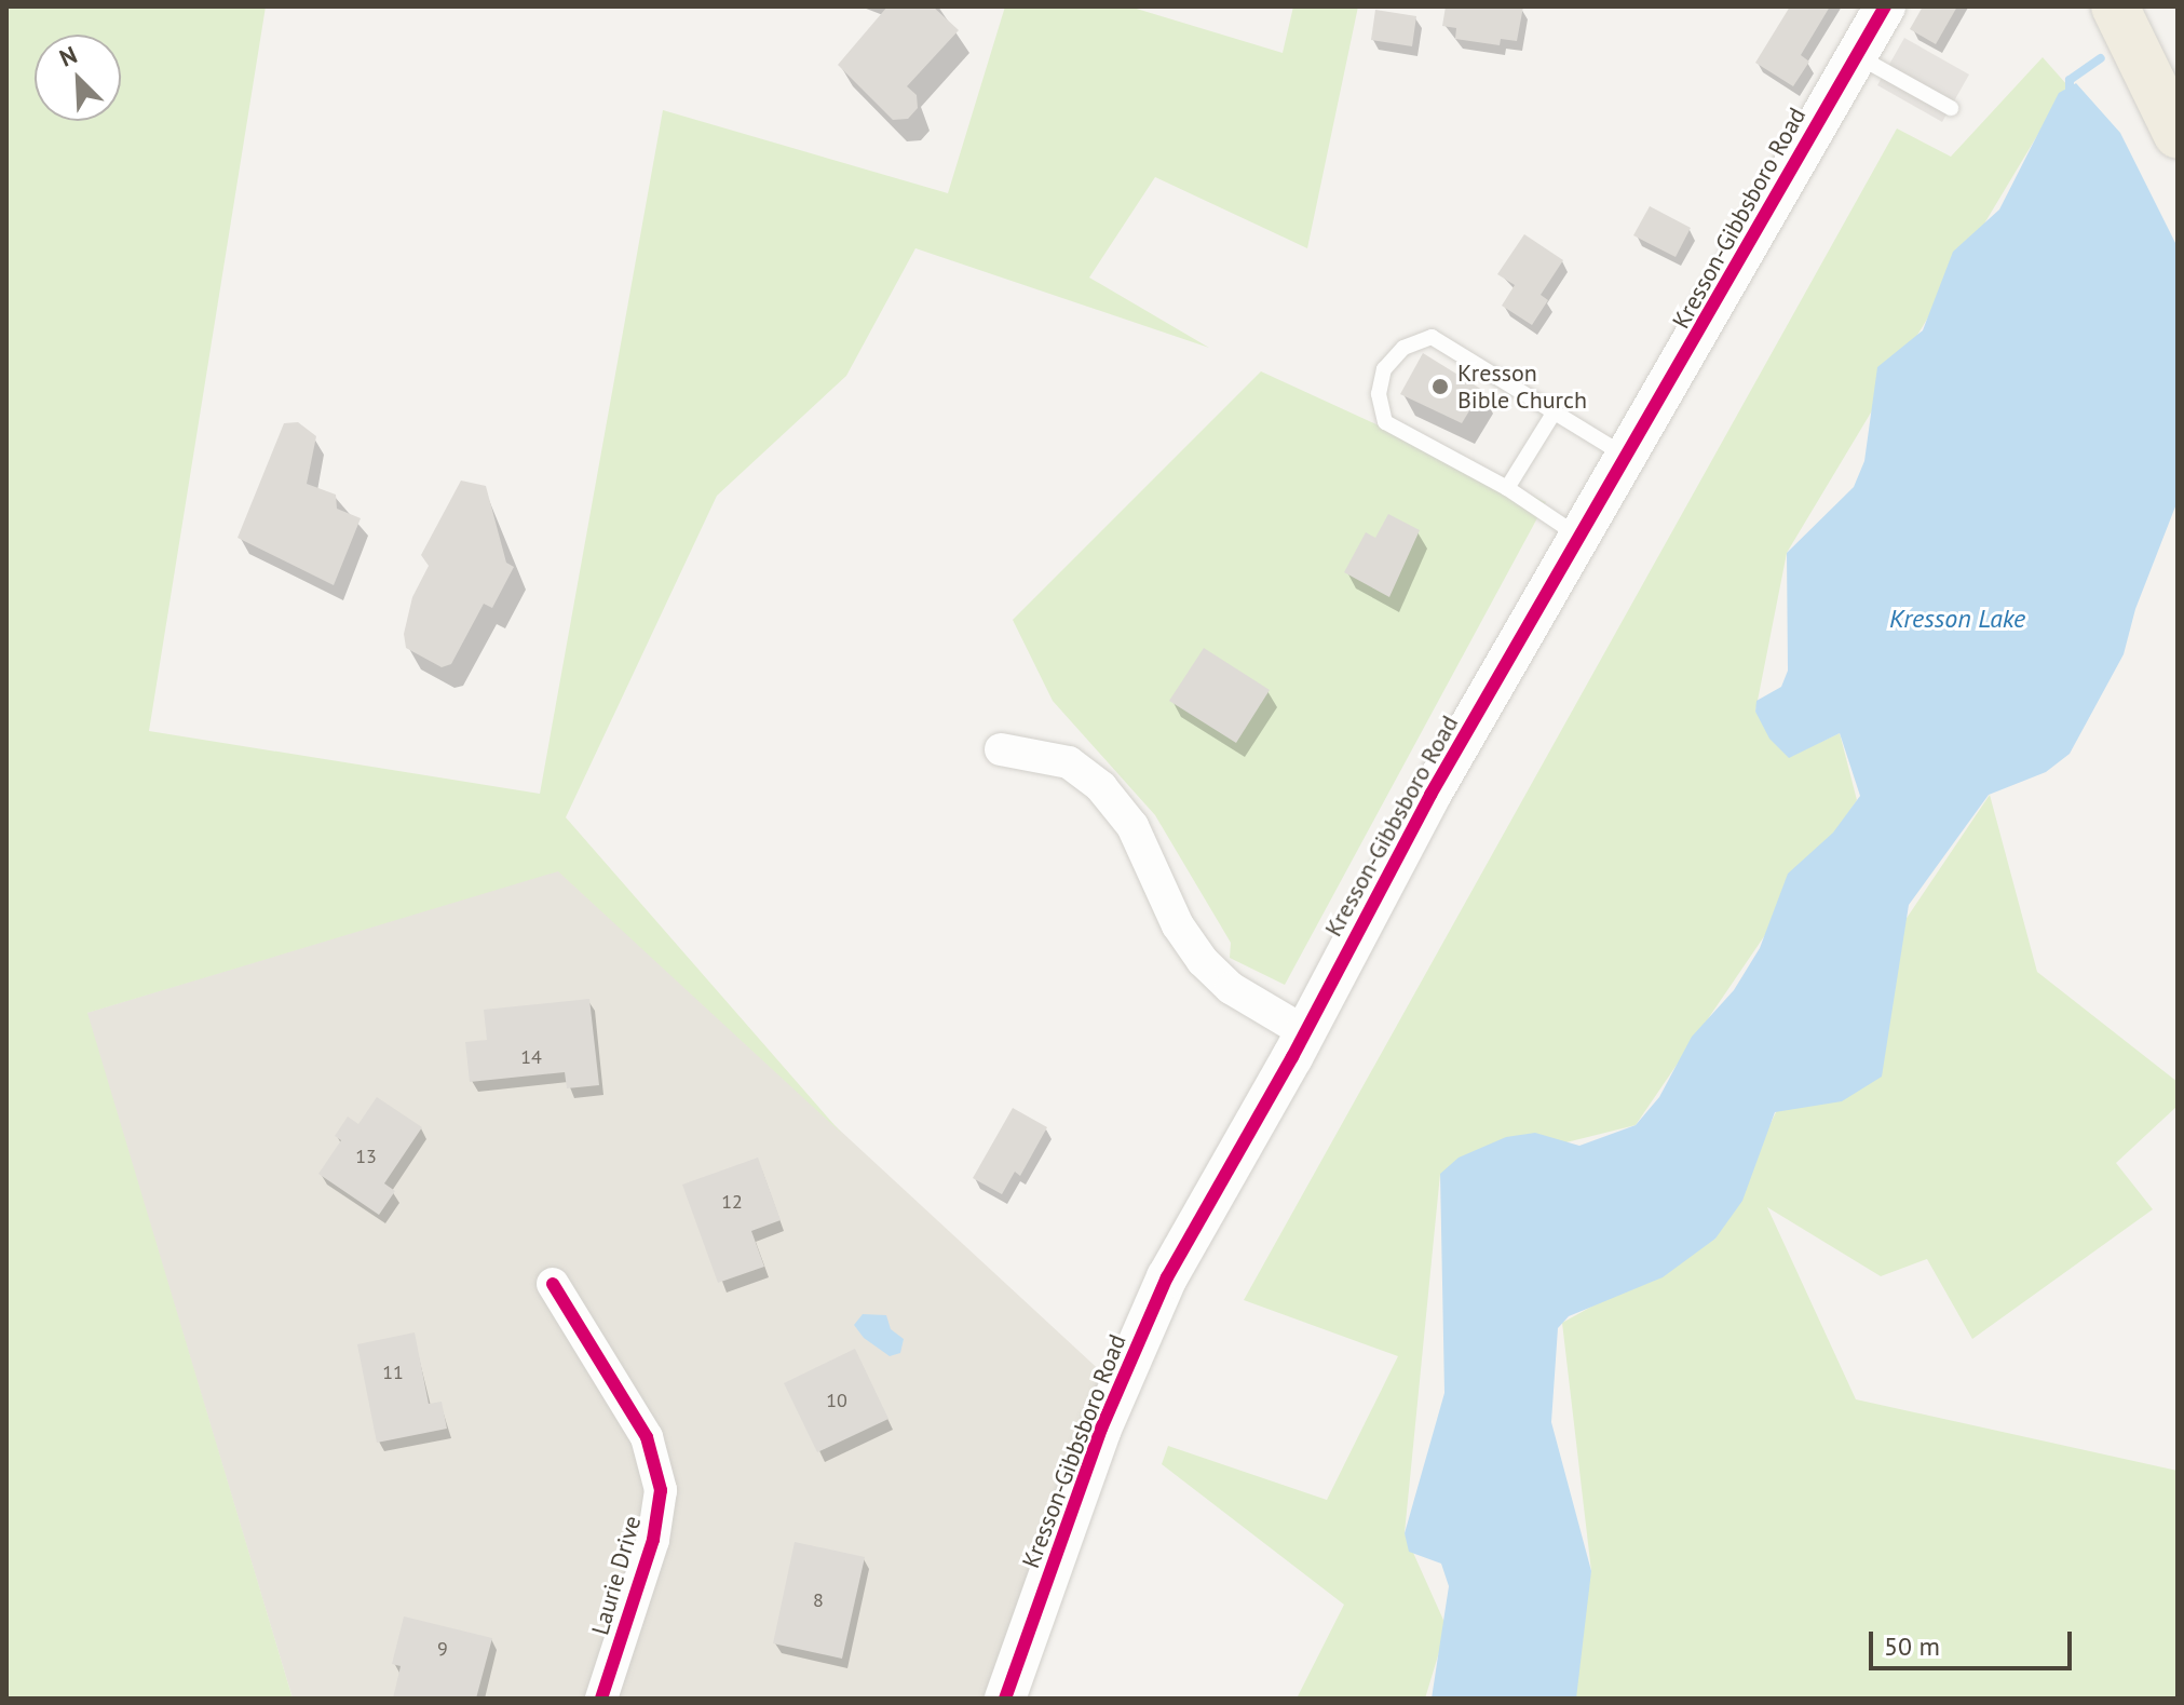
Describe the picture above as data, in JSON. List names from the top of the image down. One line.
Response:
{"streets":{"street":["Kresson-Gibbsboro Road","Laurie Drive"]},"water":["Kresson Lake"],"places":["Kresson Bible Church"],"house_numbers":["14","13","12","11","10","8","9"],"scale_bar":"50 m","north":"top left"}
